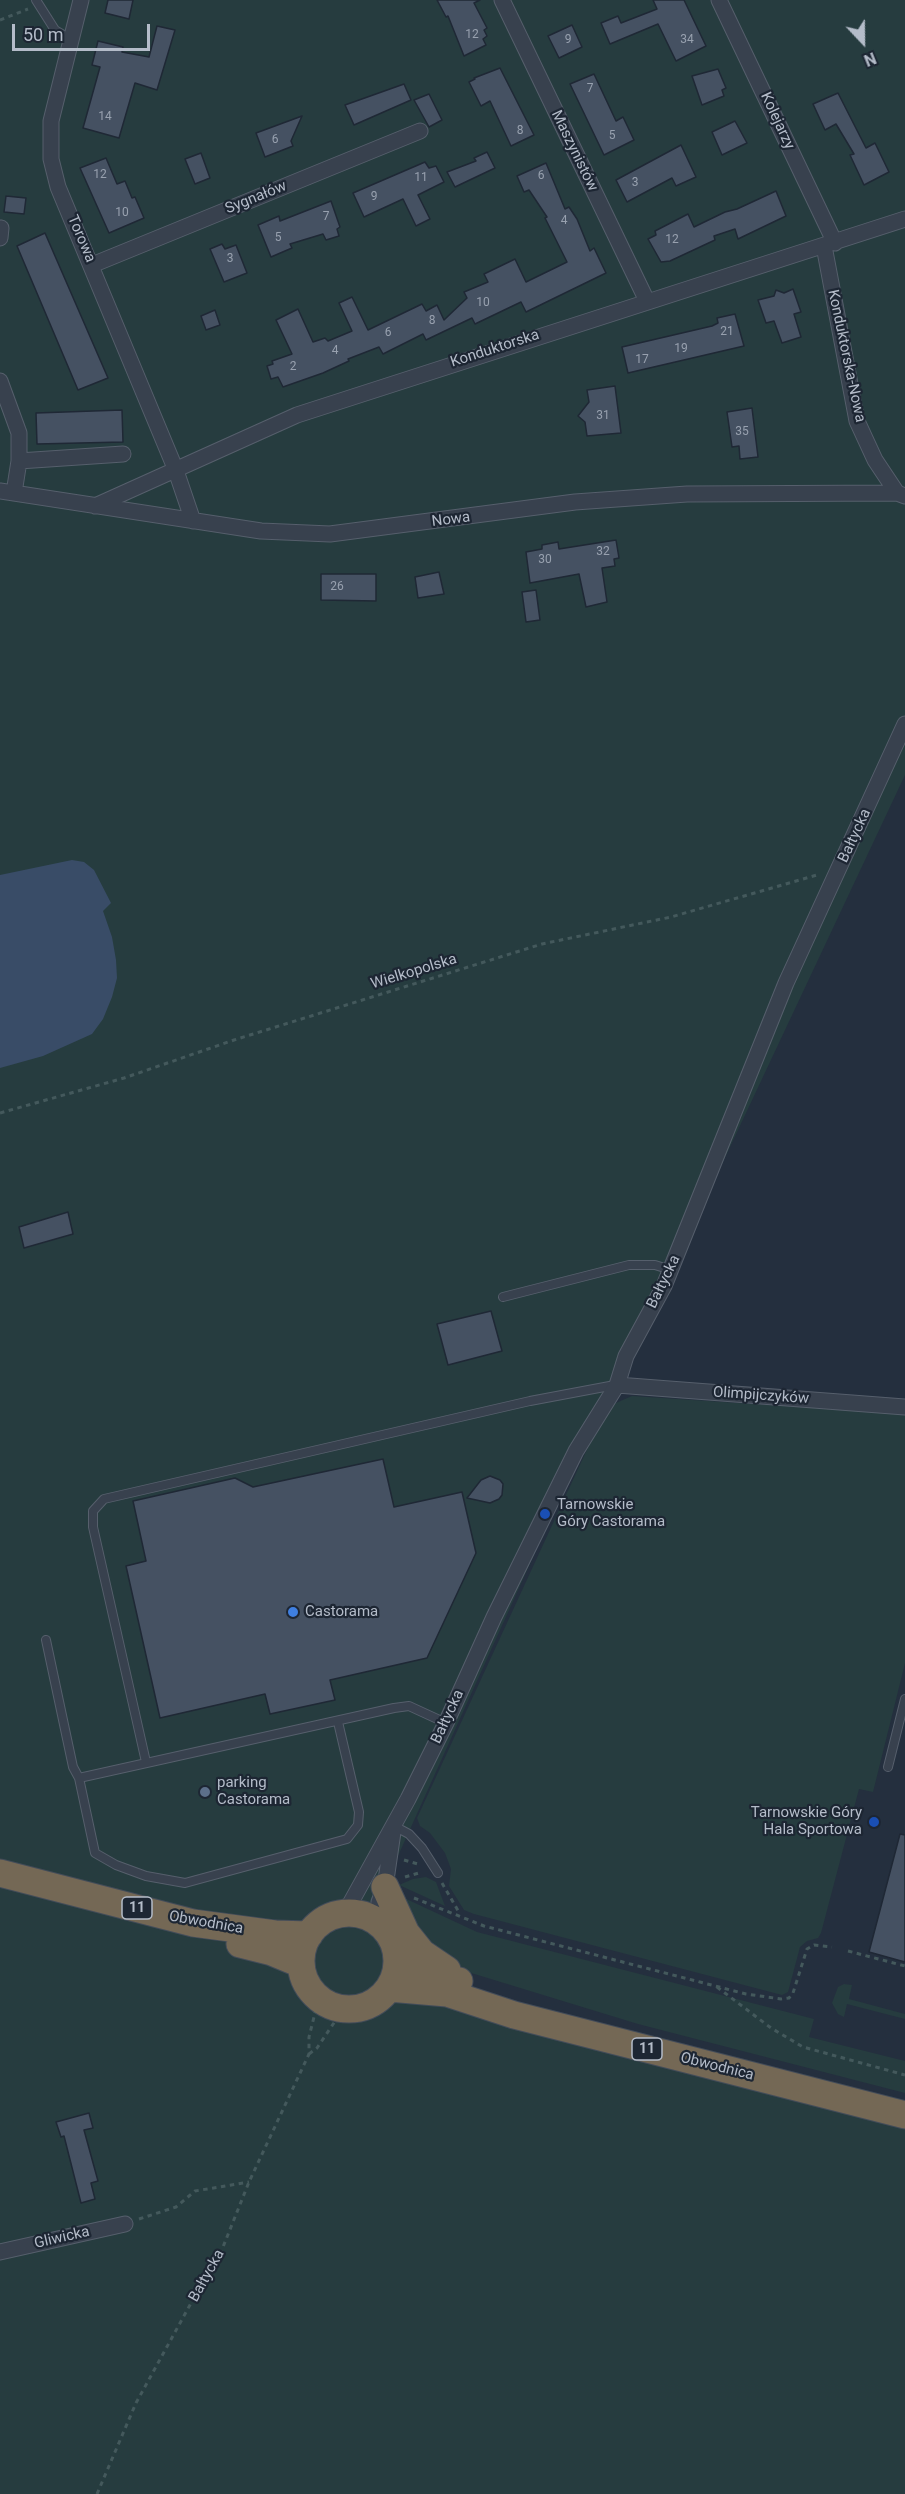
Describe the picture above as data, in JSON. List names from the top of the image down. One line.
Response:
{"streets":{"highway":["11","Obwodnica"],"street":["Kolejarzy","Maszynistów","Sygnałów","Torowa","Konduktorska","Konduktorska-Nowa","Nowa","Bałtycka","Olimpijczyków","Gliwicka"],"path":["Wielkopolska"]},"crossings":[["Kolejarzy","Konduktorska"],["Kolejarzy","Konduktorska-Nowa"],["Maszynistów","Konduktorska"],["Sygnałów","Torowa"],["Torowa","Konduktorska"],["Torowa","Nowa"],["Konduktorska","Konduktorska-Nowa"],["Konduktorska","Nowa"],["Konduktorska-Nowa","Nowa"],["Bałtycka","Wielkopolska"],["Bałtycka","Olimpijczyków"],["Bałtycka","Obwodnica"]],"places":["Tarnowskie Góry Castorama","Castorama","parking Castorama","Tarnowskie Góry Hala Sportowa"],"house_numbers":["12","9","34","7","14","8","5","6","12","6","11","3","9","10","7","4","5","12","3","10","8","21","6","19","4","17","2","31","35","32","30","26"],"scale_bar":"50 m","north":"bottom"}
